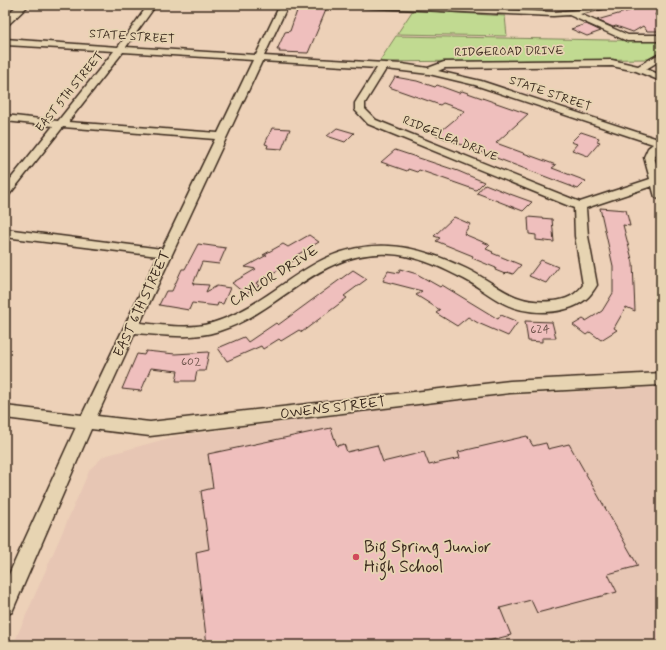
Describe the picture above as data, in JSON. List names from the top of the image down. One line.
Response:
{"streets":{"street":["STATE STREET","RIDGEROAD DRIVE","EAST 5TH STREET","RIDGELEA DRIVE","CAYLOR DRIVE","EAST 6TH STREET","OWENS STREET"]},"crossings":[["STATE STREET","RIDGEROAD DRIVE"],["STATE STREET","EAST 5TH STREET"],["STATE STREET","EAST 6TH STREET"],["RIDGEROAD DRIVE","RIDGELEA DRIVE"],["RIDGEROAD DRIVE","EAST 6TH STREET"],["RIDGELEA DRIVE","CAYLOR DRIVE"],["CAYLOR DRIVE","EAST 6TH STREET"],["EAST 6TH STREET","OWENS STREET"]],"places":["Big Spring Junior High School"],"house_numbers":["624","602"]}
